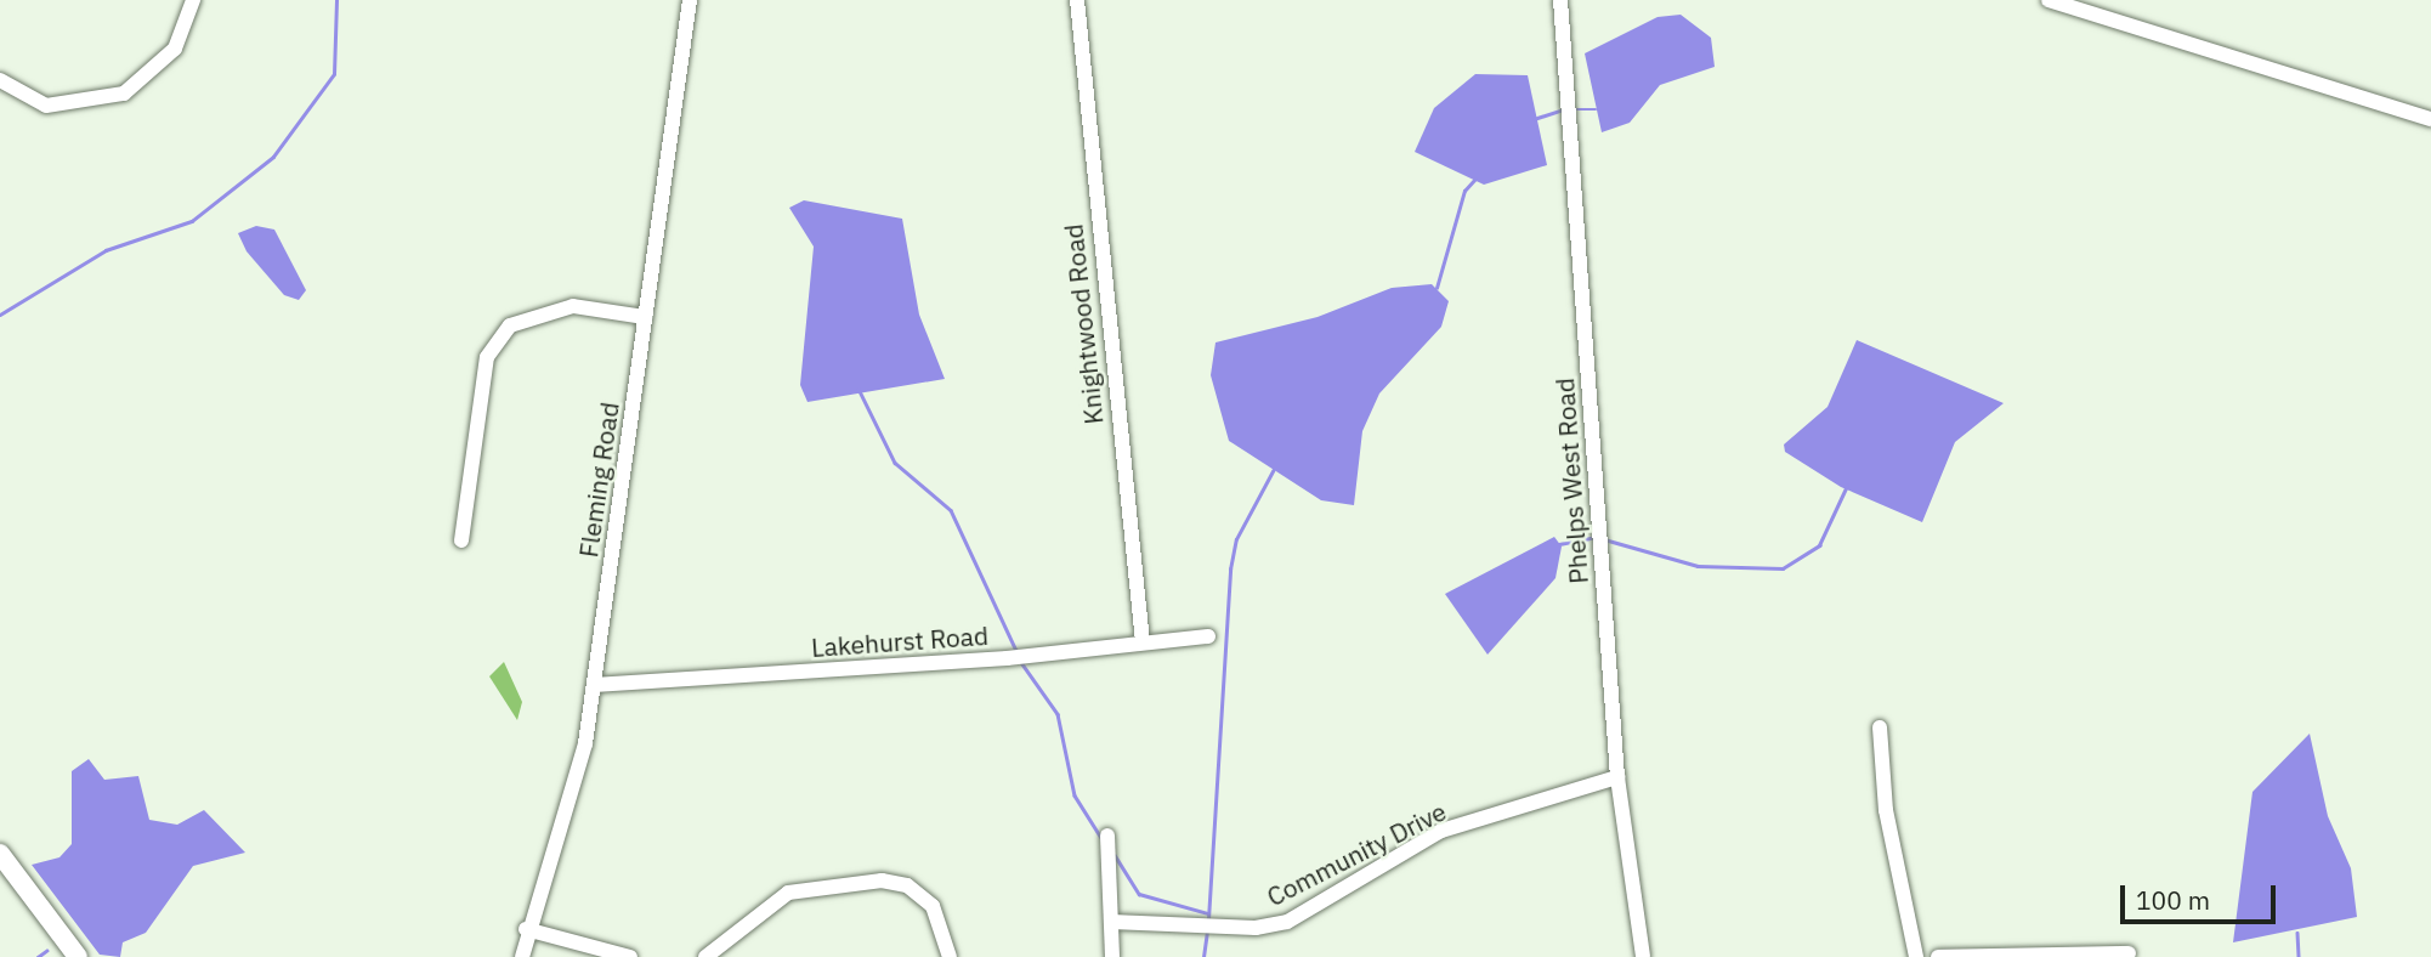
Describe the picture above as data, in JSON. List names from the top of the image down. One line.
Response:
{"streets":{"street":["Knightwood Road","Fleming Road","Phelps West Road","Lakehurst Road","Community Drive"]},"crossings":[["Knightwood Road","Lakehurst Road"],["Fleming Road","Lakehurst Road"],["Phelps West Road","Community Drive"]],"scale_bar":"100 m"}
